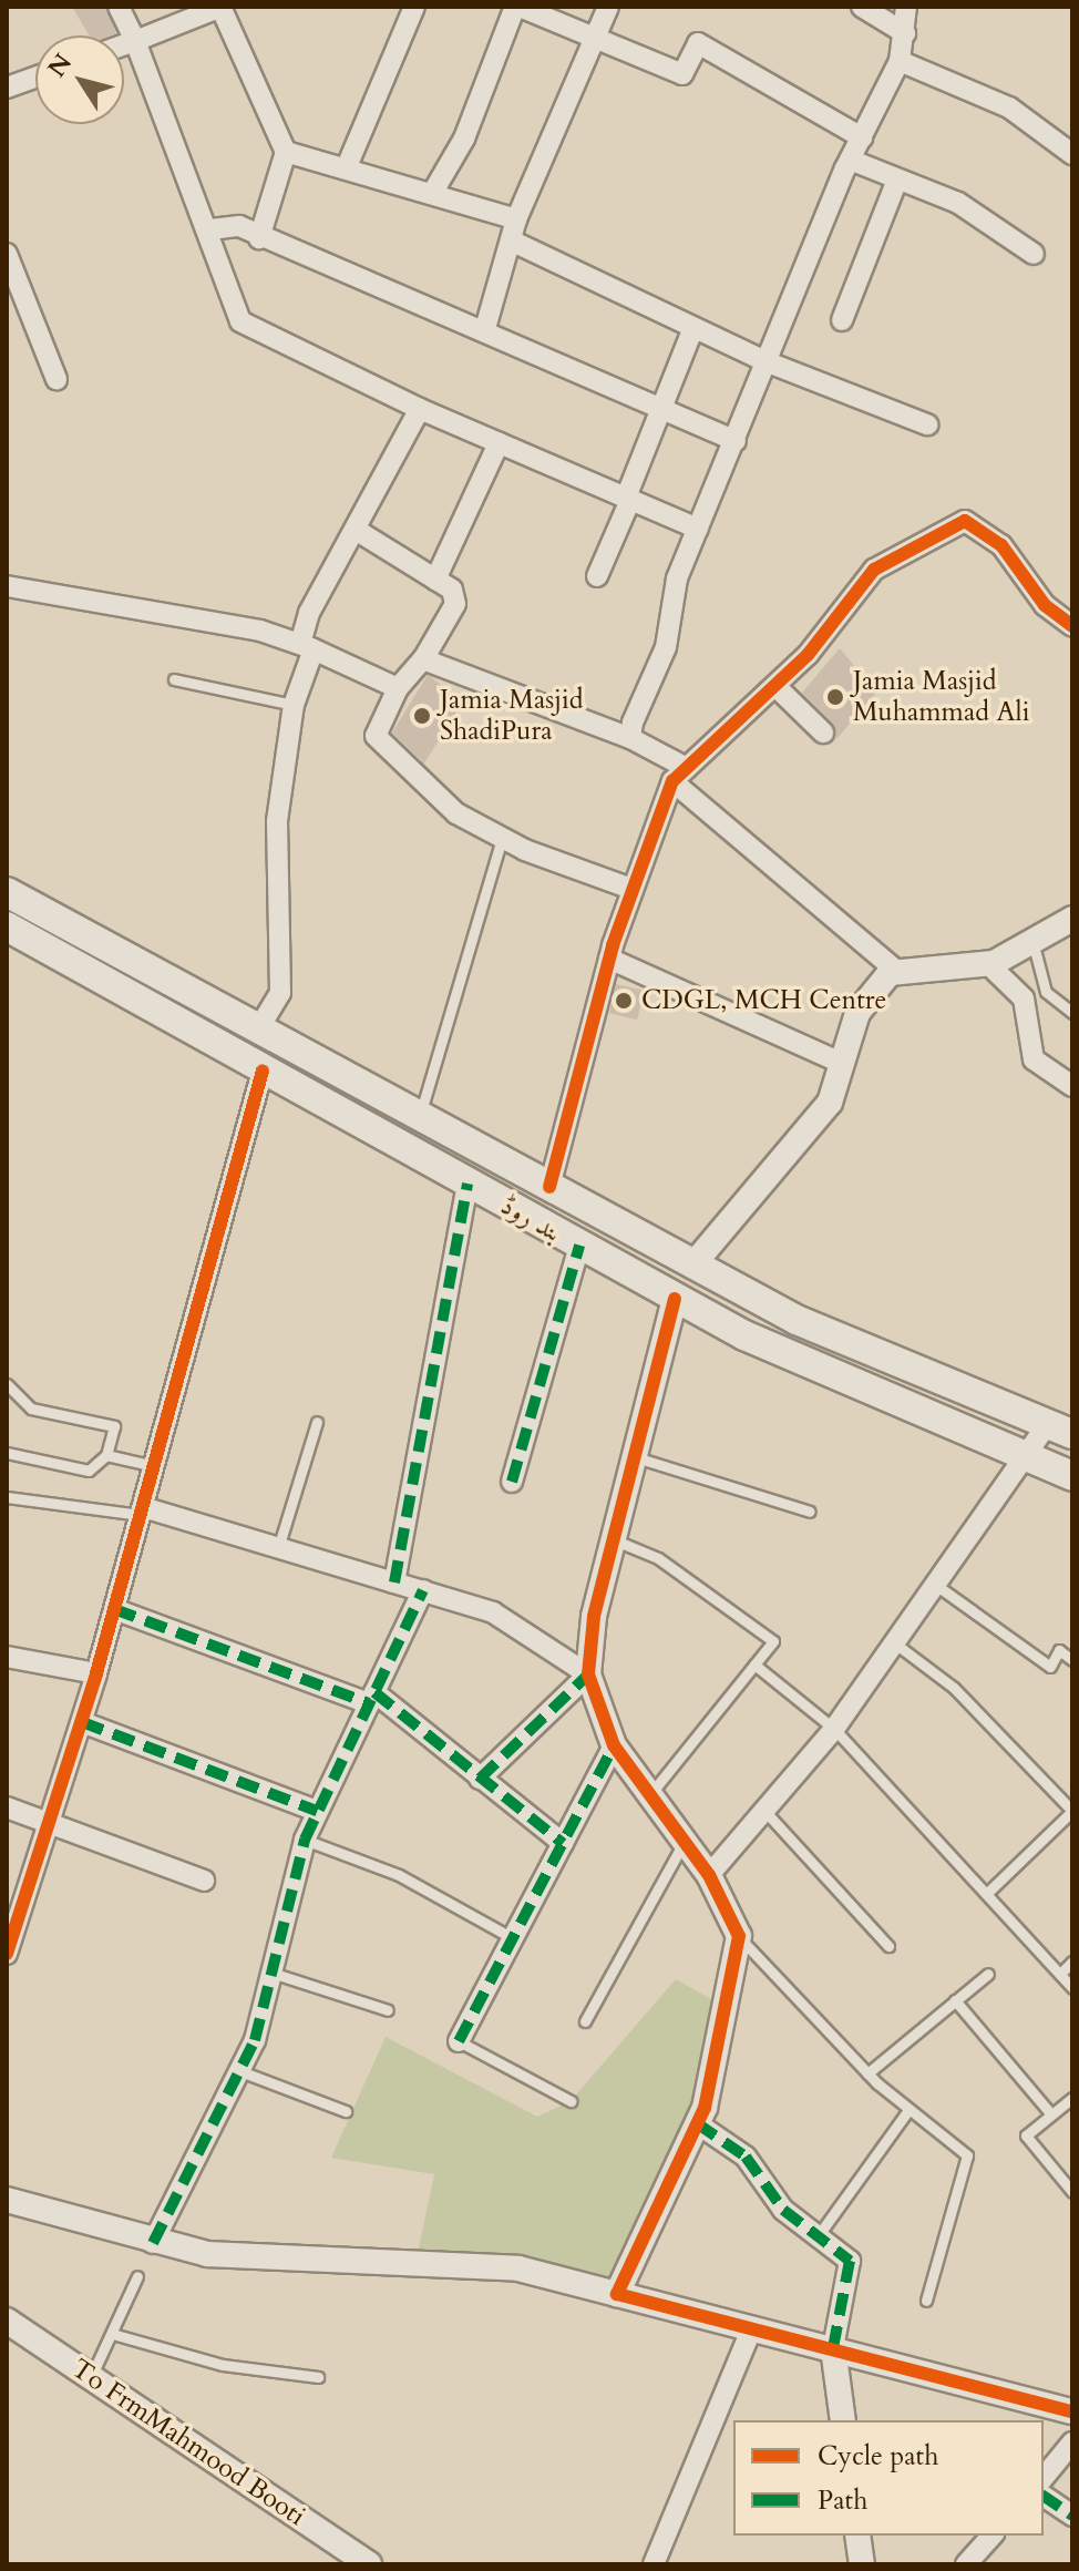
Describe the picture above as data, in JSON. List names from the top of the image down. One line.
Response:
{"streets":{"main road":["بند روڈ"],"street":["To FrmMahmood Booti"]},"places":["Jamia Masjid Muhammad Ali","Jamia Masjid ShadiPura","CDGL, MCH Centre"],"legend":["Cycle path","Path"],"north":"top left"}
